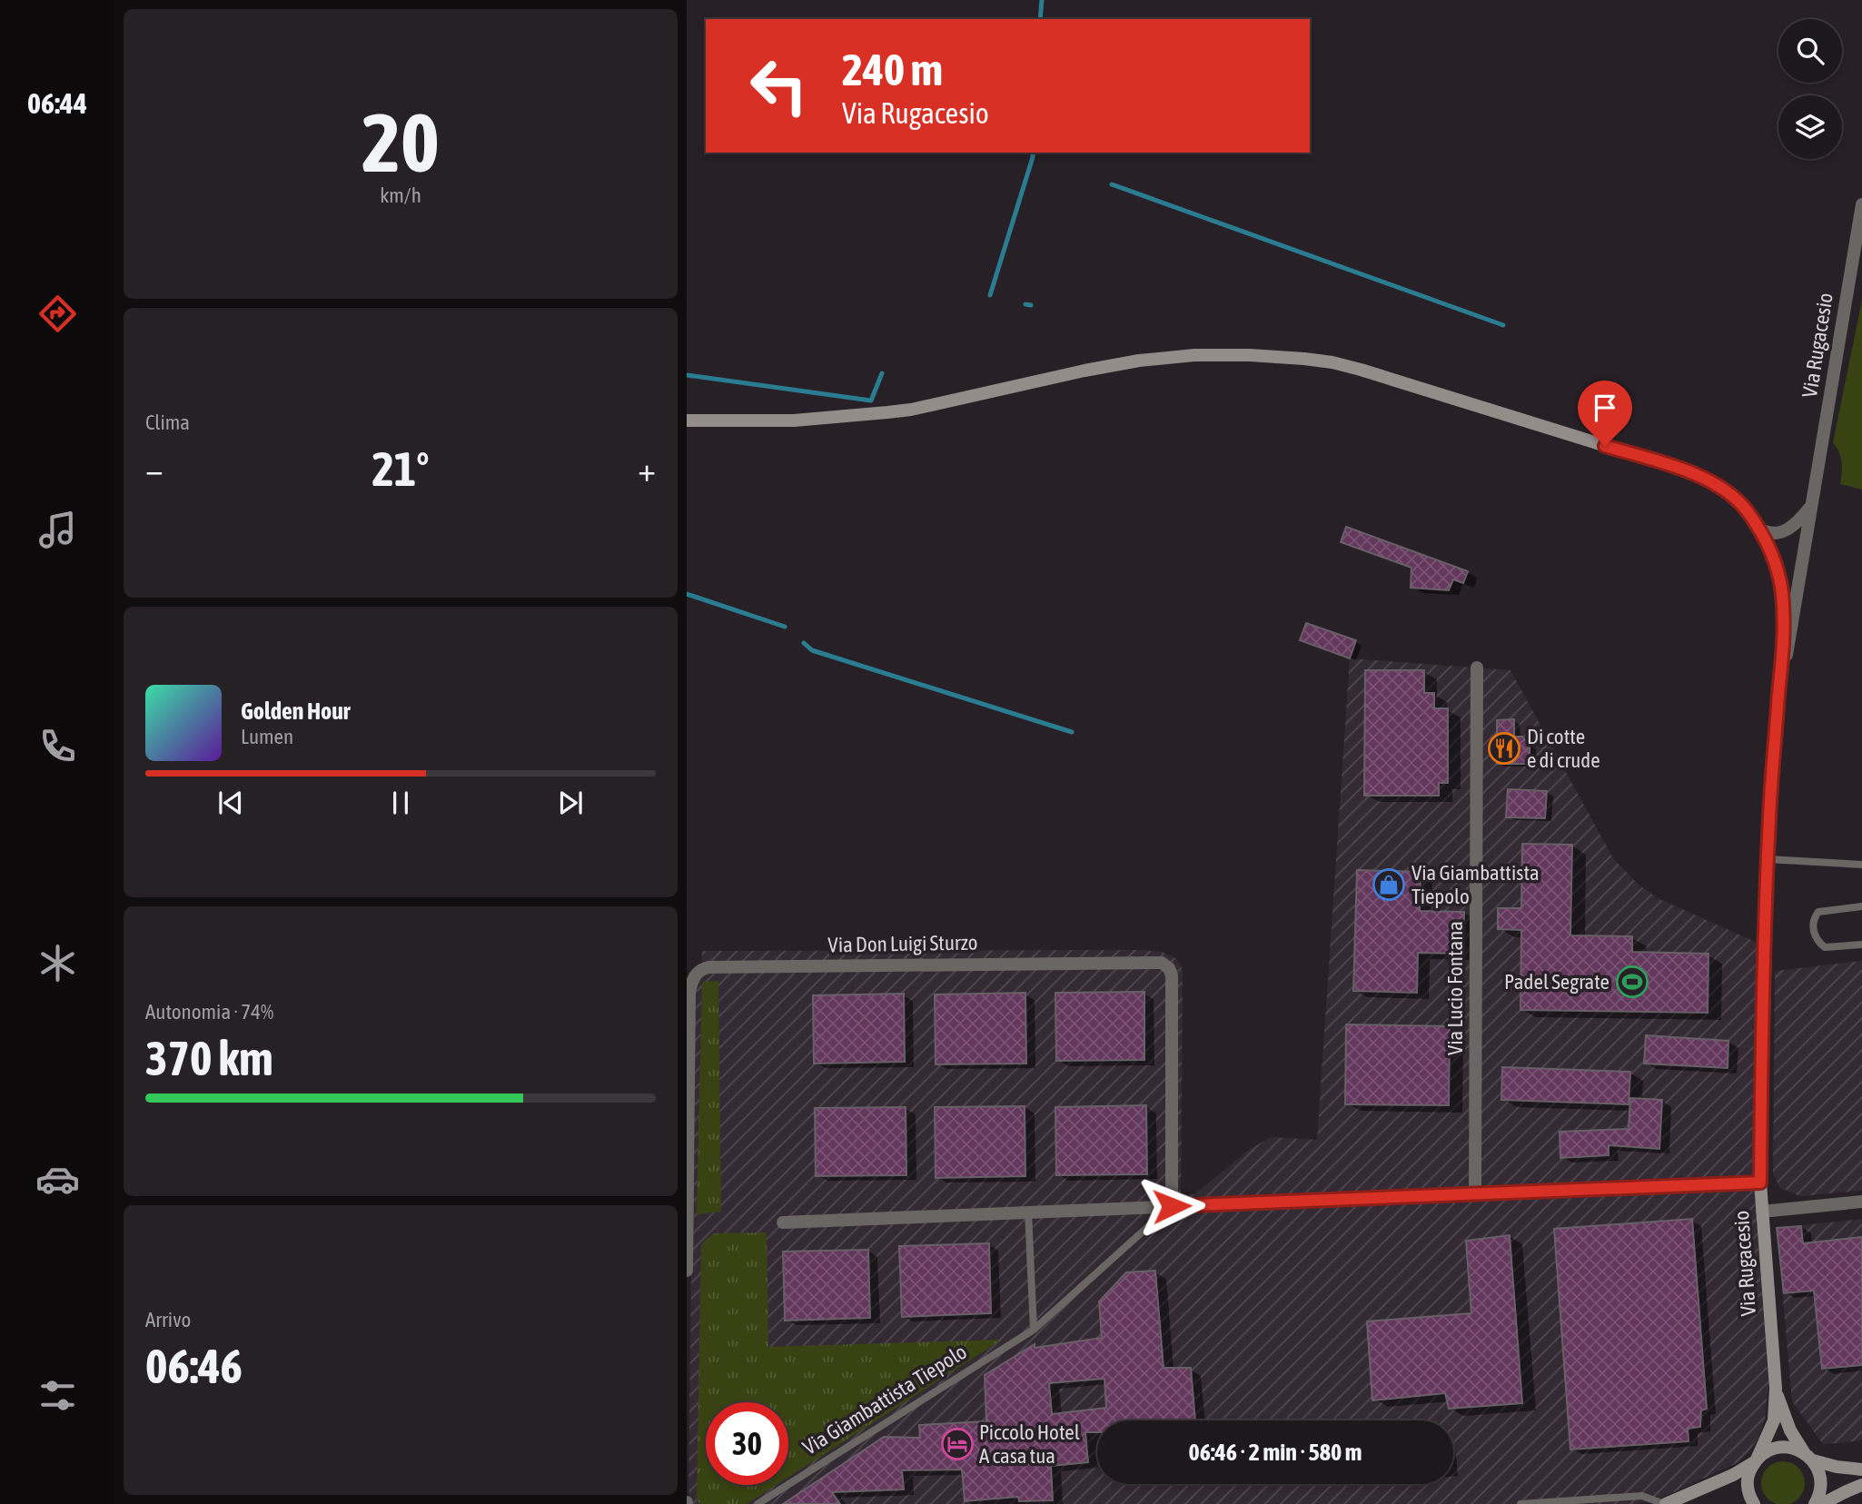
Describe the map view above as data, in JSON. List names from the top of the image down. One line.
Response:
{"streets":{"main road":["Via Rugacesio"],"street":["Via Don Luigi Sturzo","Via Lucio Fontana"],"lane":["Via Giambattista Tiepolo"]},"crossings":[["Via Don Luigi Sturzo","Via Giambattista Tiepolo"]],"places":{"restaurant":["Di cotte e di crude"],"shop":["Via Giambattista Tiepolo"],"sports":["Padel Segrate"],"hotel":["Piccolo Hotel A casa tua"]},"page":{"tabs":"06:44","tile":[["20","km/h"],"Clima",["Autonomia · 74%","370 km"],["Arrivo","06:46"]],"turn":["240 m","Via Rugacesio"],"heat":["−","21°","+"],"song":["Golden Hour","Lumen"],"limit":"30","trip":"06:46 · 2 min · 580 m"}}
